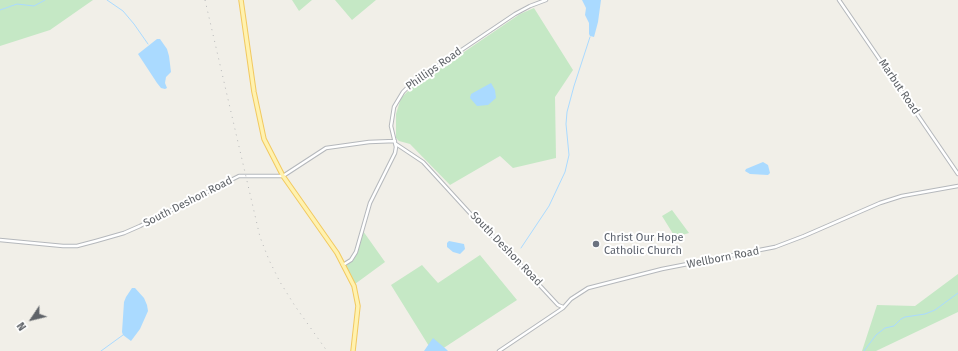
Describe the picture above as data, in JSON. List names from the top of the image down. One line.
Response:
{"streets":{"street":["Phillips Road","Marbut Road","South Deshon Road","Wellborn Road"]},"crossings":[["Phillips Road","South Deshon Road"],["South Deshon Road","Wellborn Road"]],"places":["Christ Our Hope Catholic Church"],"north":"bottom left"}
